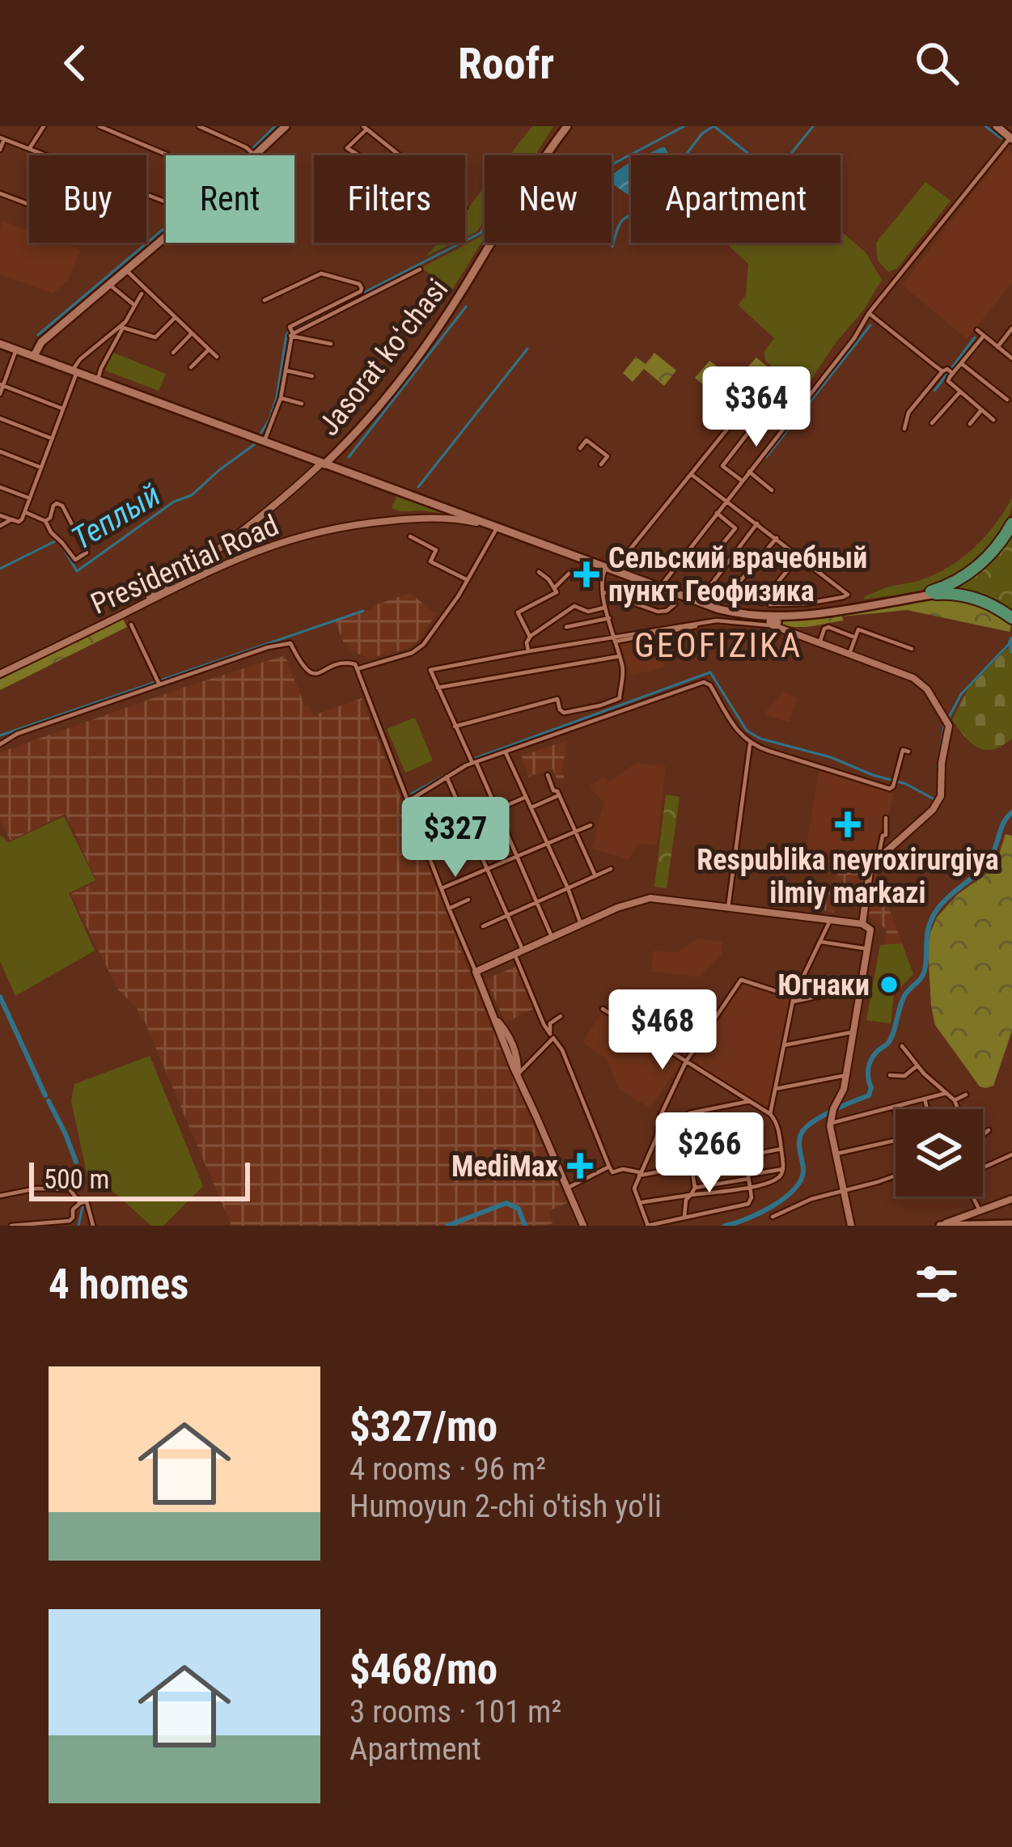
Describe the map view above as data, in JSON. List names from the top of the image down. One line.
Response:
{"streets":{"main road":["Jasorat koʻchasi"],"street":["Presidential Road"]},"districts":["GEOFIZIKA"],"water":["Теплый"],"places":{"health":["Сельский врачебный пункт Геофизика","Respublika neyroxirurgiya ilmiy markazi","MediMax"],"other":["Югнаки"]},"scale_bar":"500 m","page":{"header":"Roofr","chip":["Buy","Rent","Filters","New","Apartment"],"price":["$364","$327","$468","$266"],"scale":"500 m","heading":"4 homes","list":[{"name":"$327/mo","note":"4 rooms · 96 m² · Humoyun 2-chi o'tish yo'li"},{"name":"$468/mo","note":"3 rooms · 101 m² · Apartment"}]}}
